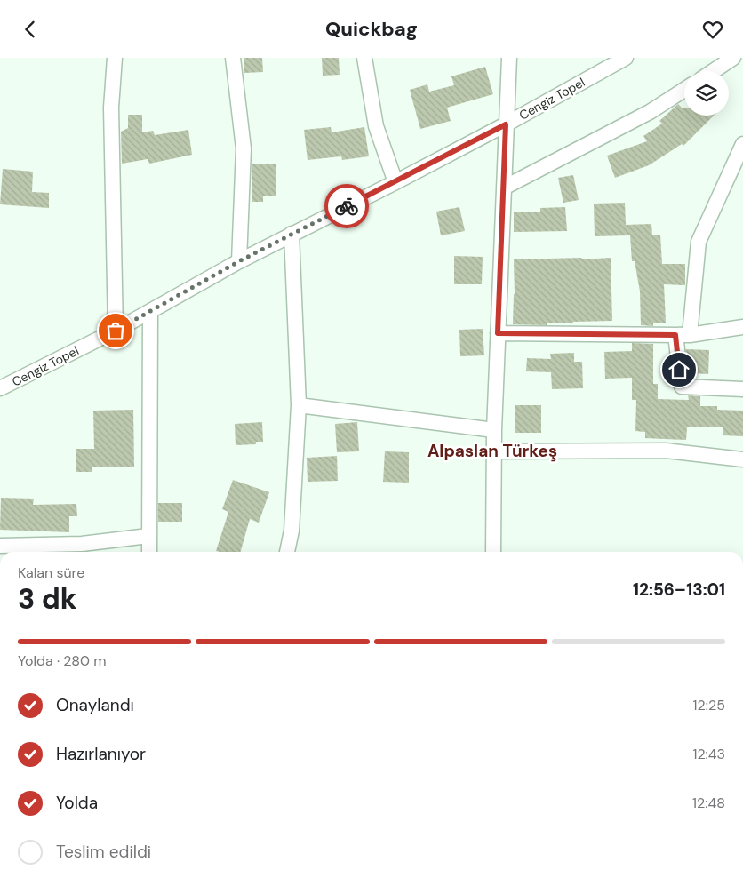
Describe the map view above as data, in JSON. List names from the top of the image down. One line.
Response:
{"streets":{"street":["Cengiz Topel"]},"districts":["Alpaslan Türkeş"],"page":{"header":"Quickbag","heading":["3 dk","Kalan süre","12:56–13:01"],"bar":"Yolda · 280 m","list":[["Onaylandı","12:25"],["Hazırlanıyor","12:43"],["Yolda","12:48"],"Teslim edildi"]}}
